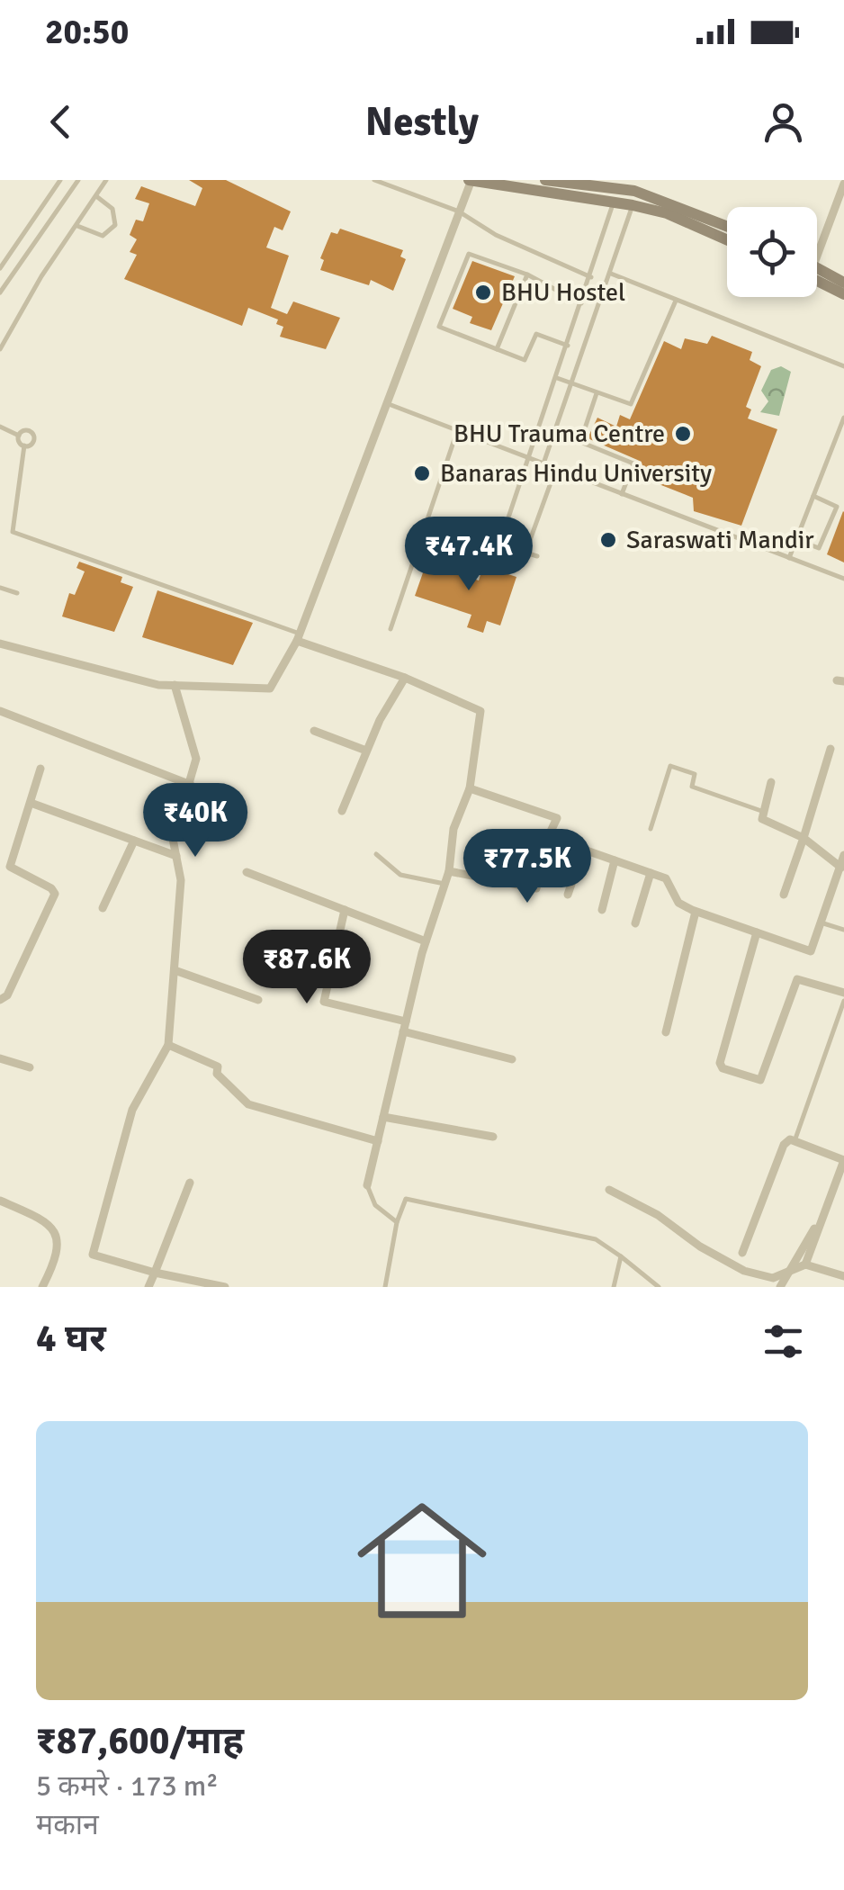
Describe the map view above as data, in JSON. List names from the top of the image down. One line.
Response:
{"places":["BHU Hostel","BHU Trauma Centre","Banaras Hindu University","Saraswati Mandir"],"page":{"status":"20:50","header":"Nestly","price":["₹47.4K","₹40K","₹77.5K","₹87.6K"],"heading":"4 घर","list":[{"name":"₹87,600/माह","note":"5 कमरे · 173 m² · मकान"}]}}
